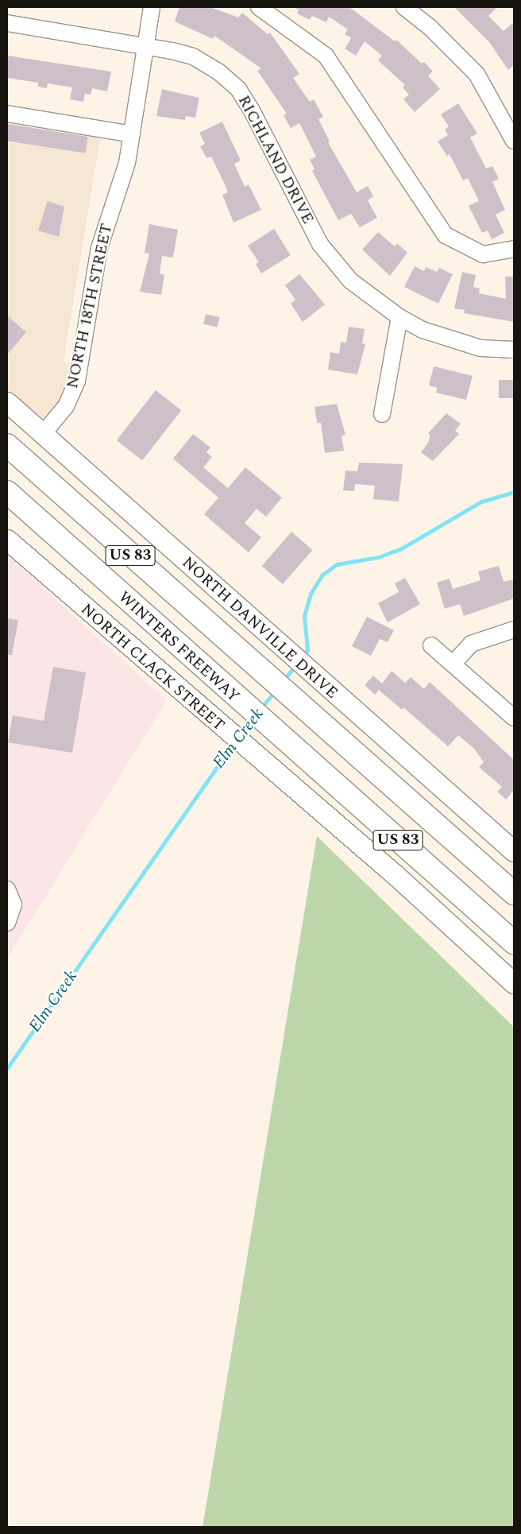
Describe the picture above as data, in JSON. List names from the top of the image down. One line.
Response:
{"streets":{"highway":["US 83","WINTERS FREEWAY"],"main road":["NORTH DANVILLE DRIVE","NORTH CLACK STREET"],"street":["RICHLAND DRIVE","NORTH 18TH STREET"]},"crossings":[["RICHLAND DRIVE","NORTH 18TH STREET"],["NORTH 18TH STREET","NORTH DANVILLE DRIVE"]],"water":["Elm Creek"]}
